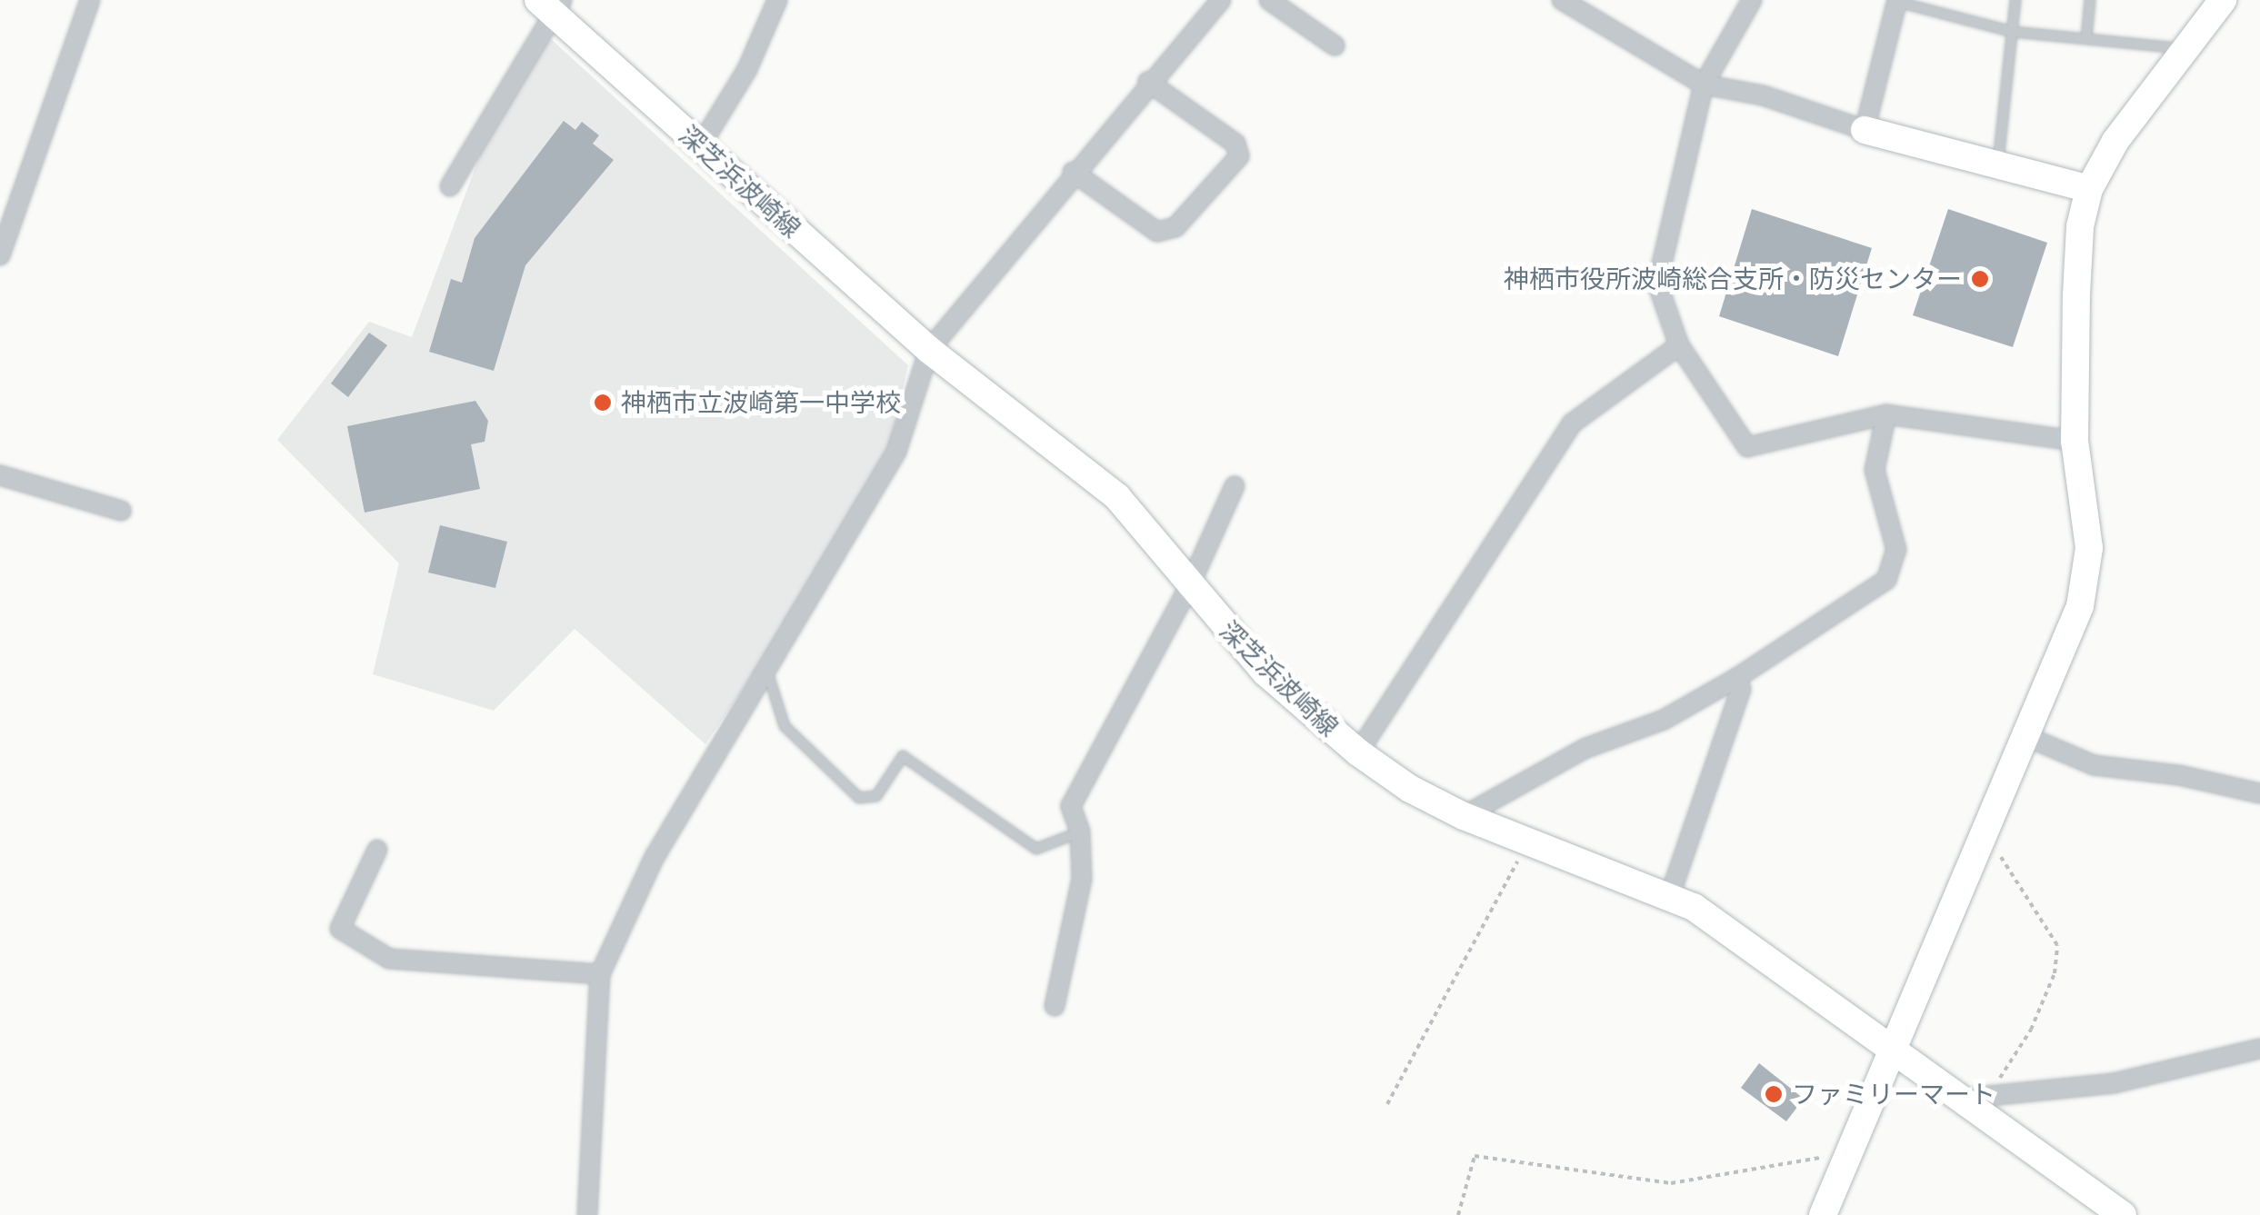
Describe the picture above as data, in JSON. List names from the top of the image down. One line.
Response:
{"streets":{"main road":["深芝浜波崎線"]},"places":["神栖市役所波崎総合支所・防災センター","神栖市立波崎第一中学校","ファミリーマート"]}
